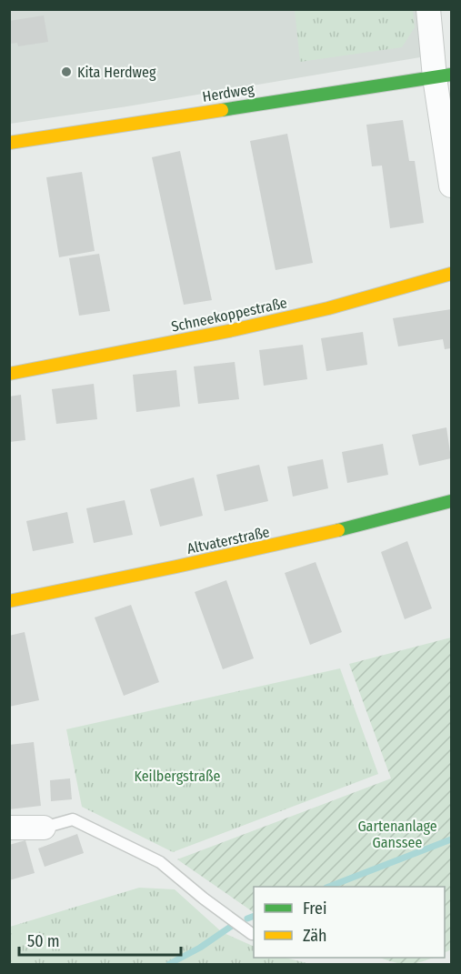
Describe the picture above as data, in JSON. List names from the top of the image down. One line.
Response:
{"streets":{"street":["Herdweg","Schneekoppestraße","Altvaterstraße"]},"parks":["Keilbergstraße","Gartenanlage Ganssee"],"places":["Kita Herdweg"],"legend":["Frei","Zäh"],"scale_bar":"50 m"}
